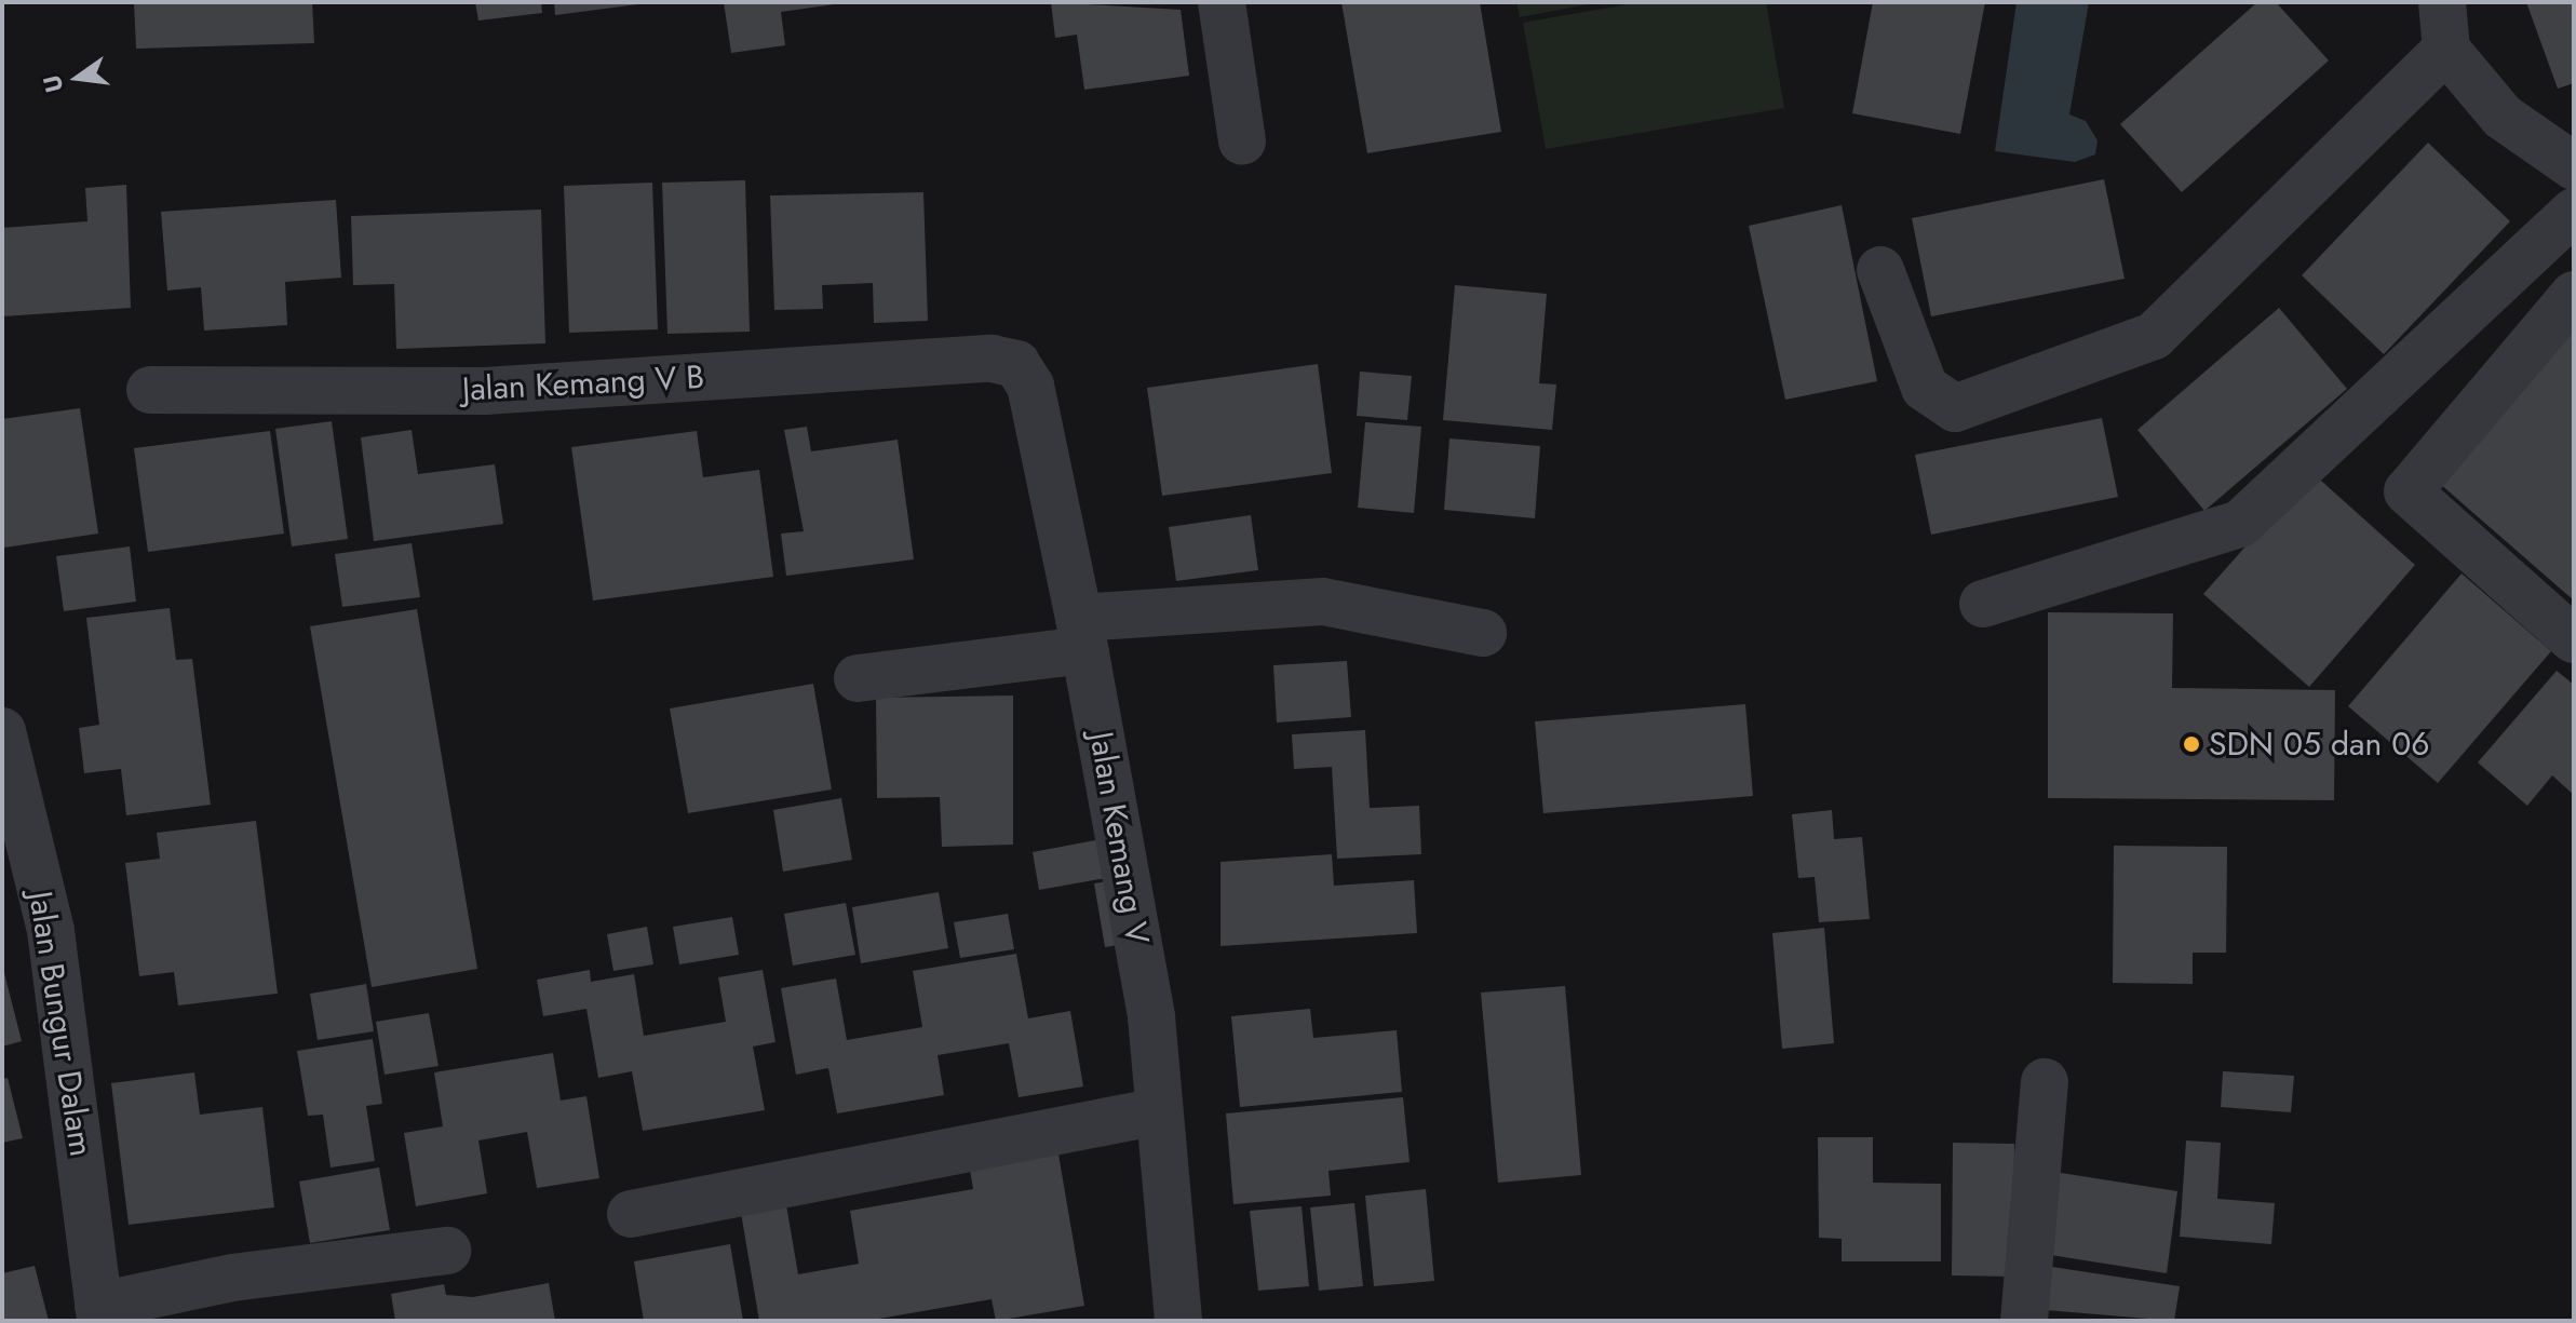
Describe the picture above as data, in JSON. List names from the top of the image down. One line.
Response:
{"streets":{"street":["Jalan Kemang V B","Jalan Kemang V","Jalan Bungur Dalam"]},"crossings":[["Jalan Kemang V B","Jalan Kemang V"]],"places":["SDN 05 dan 06"],"north":"left"}
